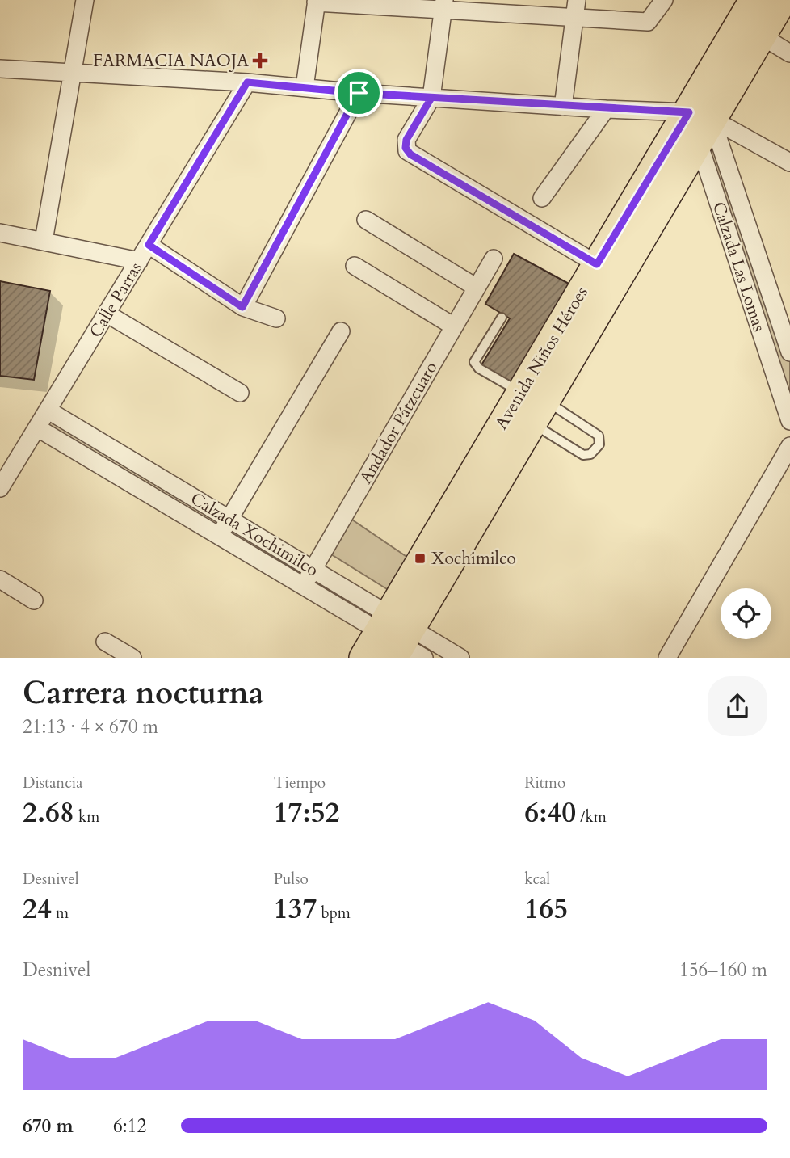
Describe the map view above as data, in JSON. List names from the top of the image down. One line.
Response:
{"streets":{"main road":["Avenida Niños Héroes"],"street":["Calzada Las Lomas","Calle Parras","Andador Pátzcuaro","Calzada Xochimilco"]},"crossings":[["Calzada Las Lomas","Avenida Niños Héroes"],["Calle Parras","Calzada Xochimilco"],["Avenida Niños Héroes","Calzada Xochimilco"],["Andador Pátzcuaro","Calzada Xochimilco"]],"places":{"health":["FARMACIA NAOJA"],"transit":["Xochimilco"]},"page":{"heading":["Carrera nocturna","21:13 · 4 × 670 m"],"stats":[["Distancia","2.68 km"],["Tiempo","17:52"],["Ritmo","6:40 /km"],["Desnivel","24 m"],["Pulso","137 bpm"],["kcal","165"]],"chart":["Desnivel","156–160 m"],"list":[{"name":"670 m","note":"6:12"}]}}
